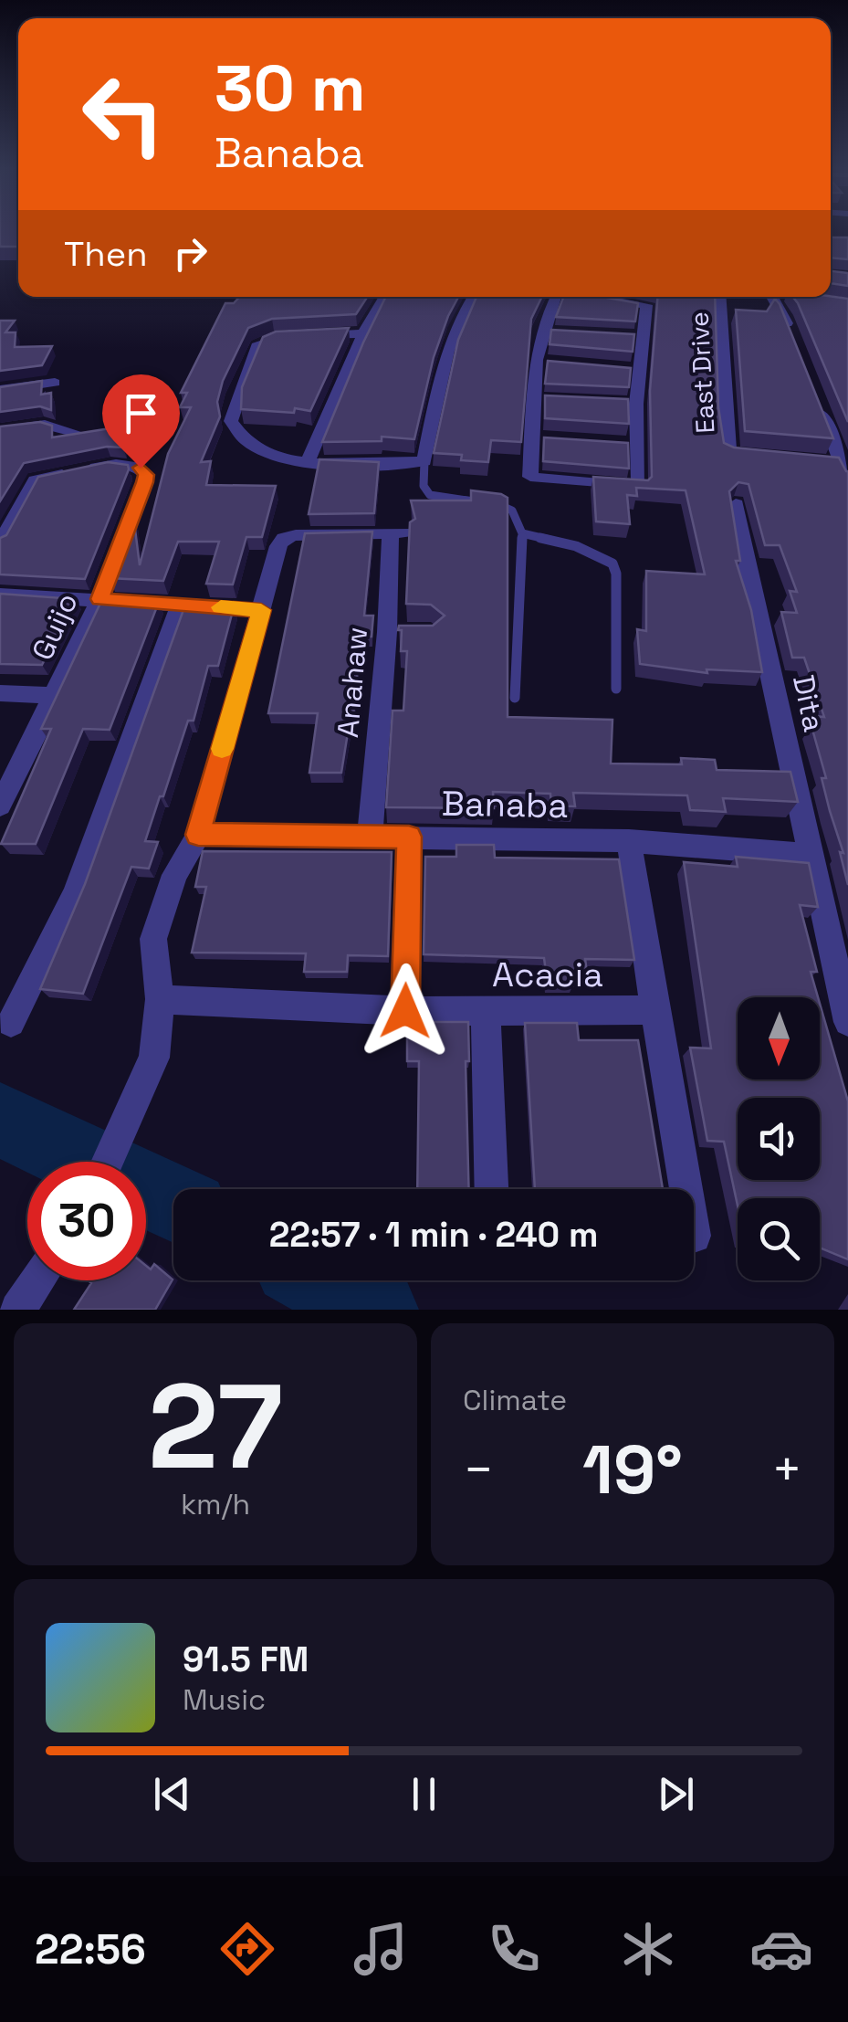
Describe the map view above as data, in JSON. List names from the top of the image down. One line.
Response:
{"streets":{"street":["East Drive","Guijo","Anahaw","Dita","Banaba","Acacia"]},"crossings":[["Anahaw","Banaba"],["Dita","Banaba"],["Banaba","Acacia"]],"north":"bottom","page":{"turn":["30 m","Banaba"],"then":"Then","limit":"30","trip":"22:57 · 1 min · 240 m","tile":[["27","km/h"],"Climate"],"heat":["−","19°","+"],"song":["91.5 FM","Music"],"tabs":"22:56"}}
